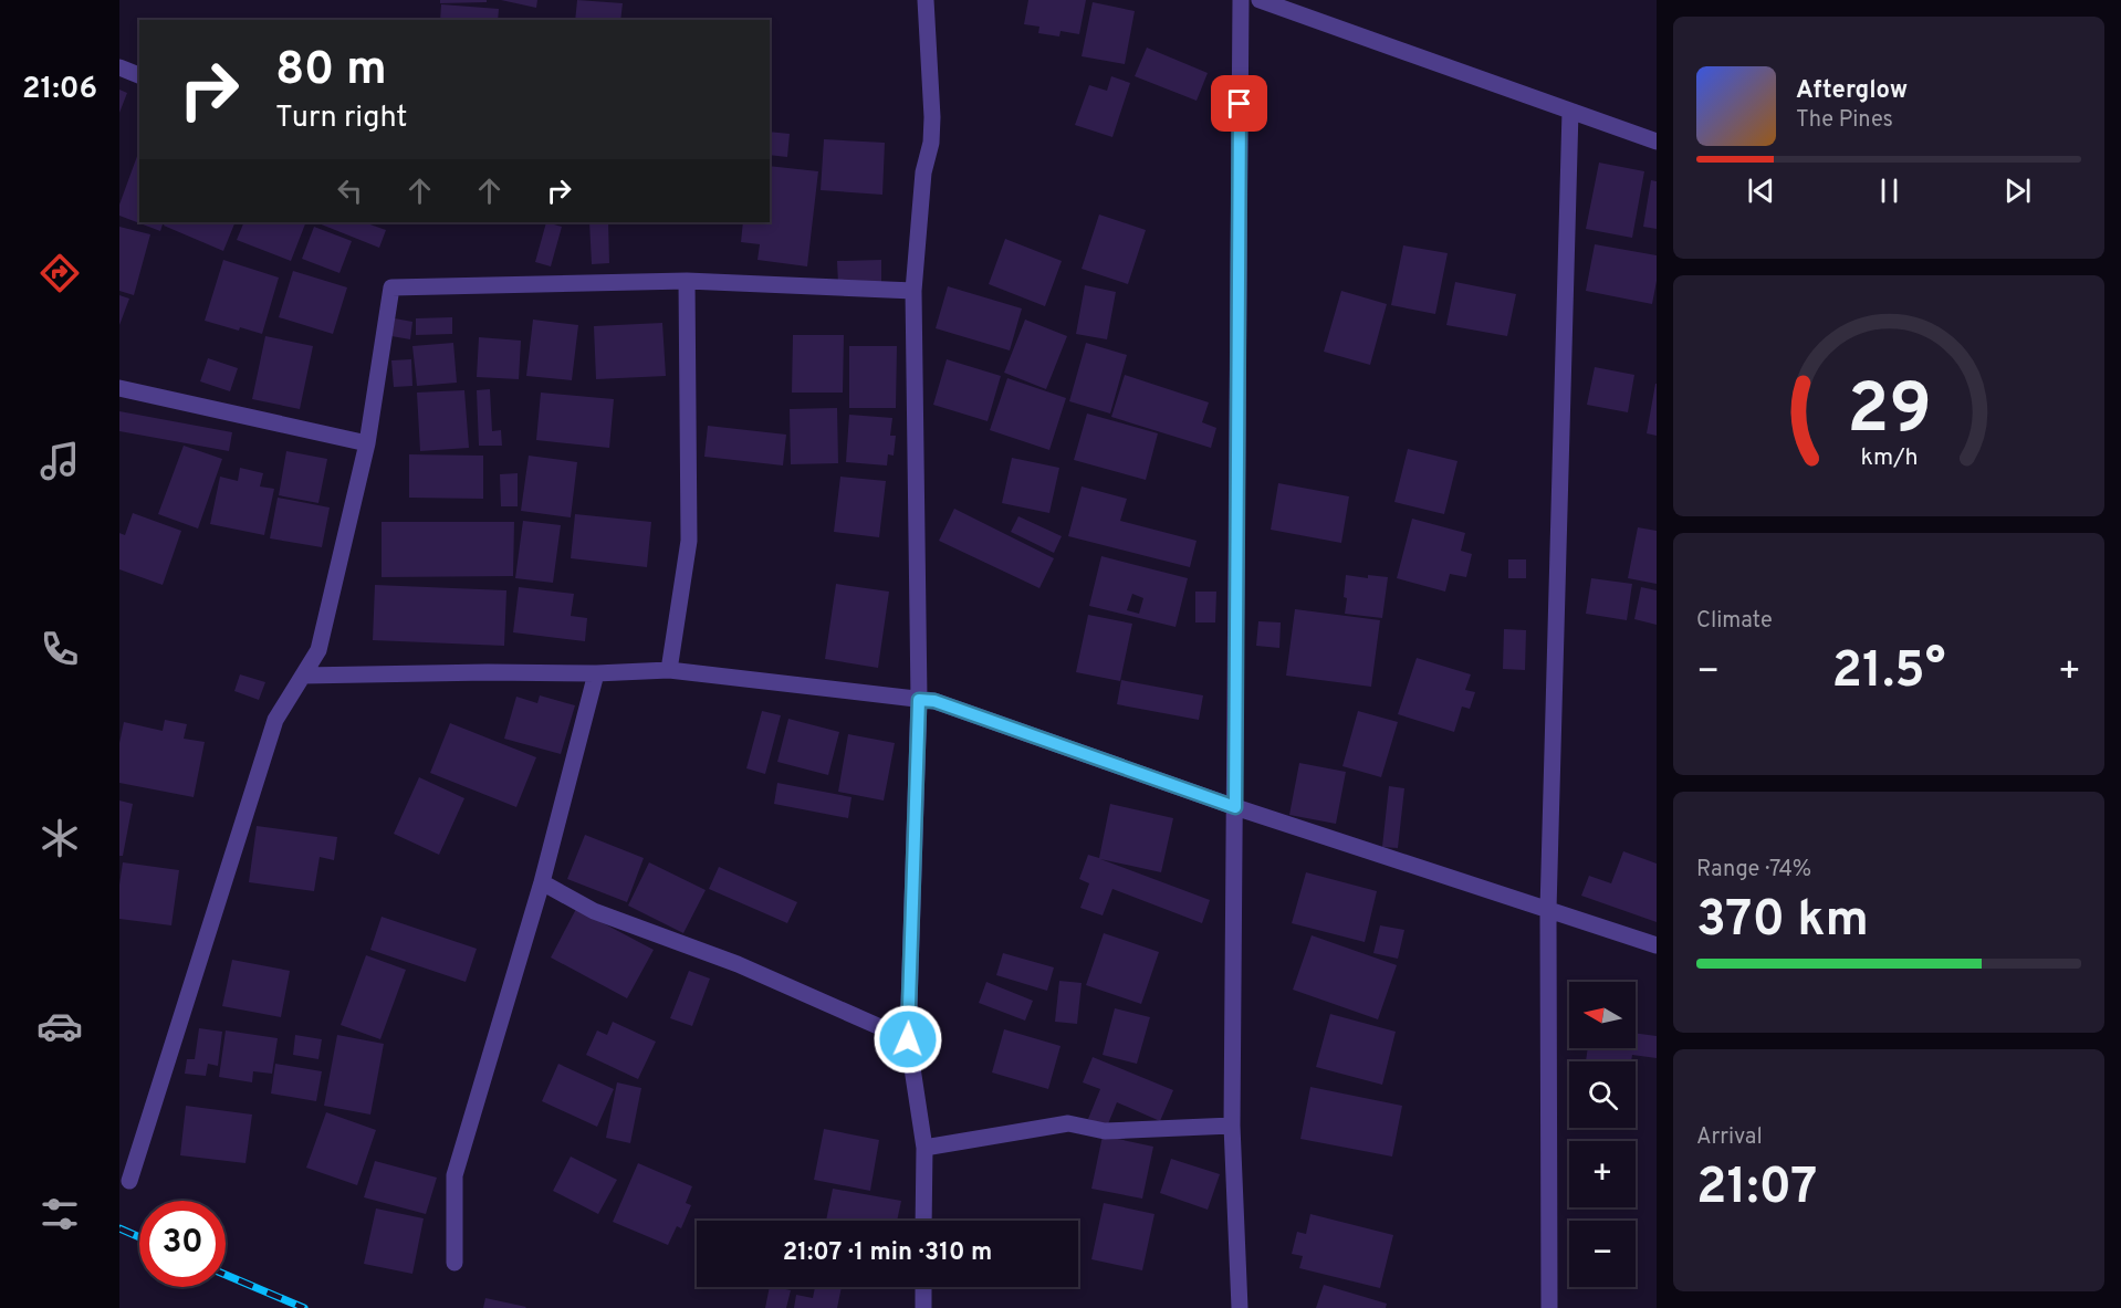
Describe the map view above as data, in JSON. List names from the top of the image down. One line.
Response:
{"north":"left","page":{"tabs":"21:06","turn":["80 m","Turn right"],"song":["Afterglow","The Pines"],"tile":["Climate",["Range · 74%","370 km"],["Arrival","21:07"]],"heat":["−","21.5°","+"],"map_buttons":["+","−"],"limit":"30","trip":"21:07 · 1 min · 310 m","gauge":["29","km/h"]}}
